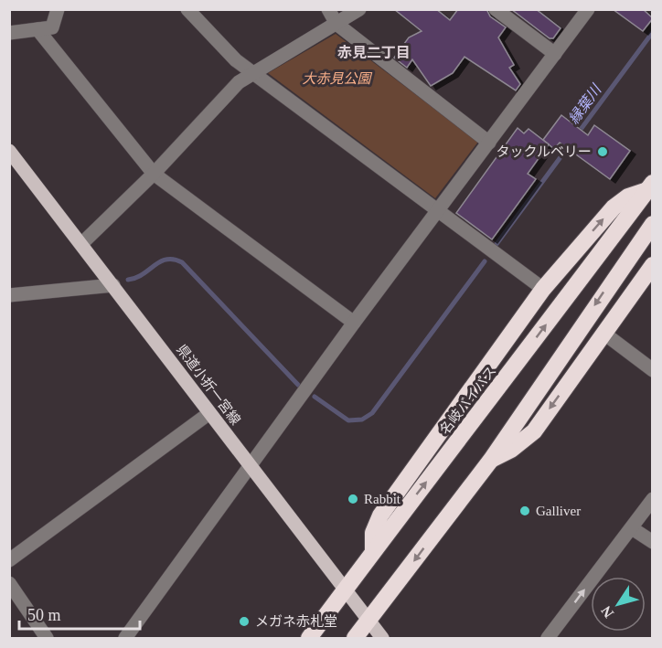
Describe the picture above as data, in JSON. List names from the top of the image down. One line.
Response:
{"streets":{"highway":["名岐バイパス"],"main road":["県道小折一宮線"]},"crossings":[["県道小折一宮線","名岐バイパス"]],"districts":["赤見二丁目"],"water":["縁葉川"],"parks":["大赤見公園"],"places":["タックルベリー","Rabbit","Galliver","メガネ赤札堂"],"scale_bar":"50 m","north":"bottom left"}
